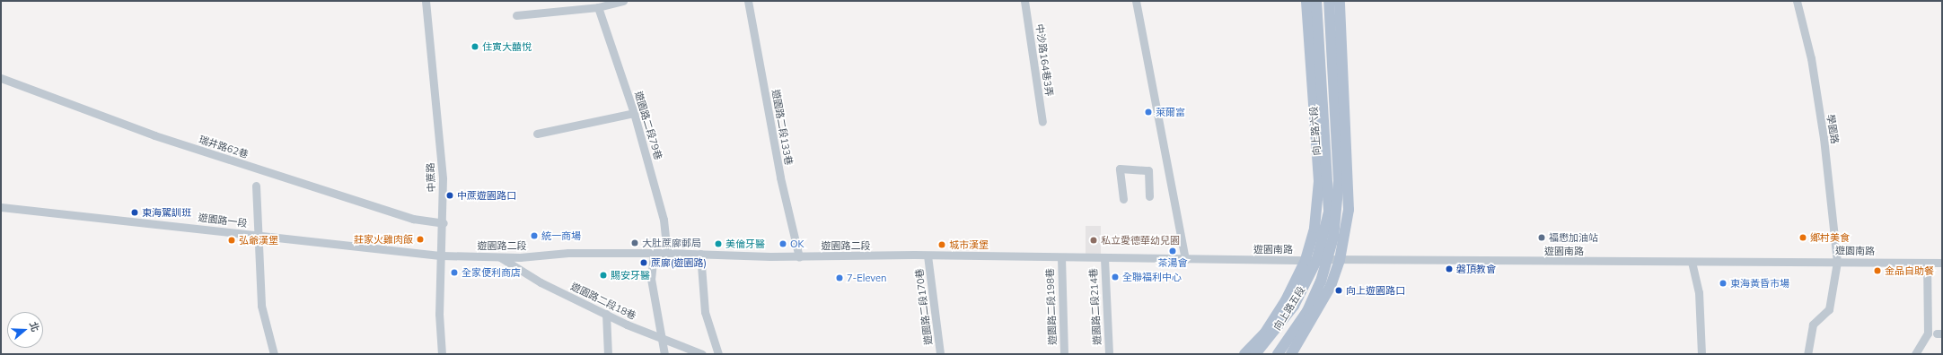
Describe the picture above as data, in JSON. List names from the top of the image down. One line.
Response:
{"streets":{"main road":["向上路六段","向上路五段"],"street":["中沙路164巷3弄","遊園路二段79巷","遊園路二段133巷","學園路","瑞井路62巷","中蔗路","遊園路一段","遊園路二段","遊園南路","遊園路二段18巷","遊園路二段170巷","遊園路二段198巷","遊園路二段214巷"]},"crossings":[["遊園路二段79巷","遊園路二段"],["遊園路二段133巷","遊園路二段"],["學園路","遊園南路"],["向上路六段","遊園南路"],["向上路六段","向上路五段"],["瑞井路62巷","中蔗路"],["中蔗路","遊園路一段"],["中蔗路","遊園路二段"],["遊園路一段","遊園路二段"],["遊園路二段","遊園南路"],["遊園路二段","遊園路二段18巷"],["遊園路二段","遊園路二段170巷"],["遊園路二段","遊園路二段198巷"],["遊園路二段","遊園路二段214巷"],["遊園南路","向上路五段"]],"places":["住寅大囍悅","萊爾富","中蔗遊園路口","東海駕訓班","統一商場","福懋加油站","鄉村美食","莊家火雞肉飯","弘爺漢堡","私立愛德華幼兒園","大肚蔗廍郵局","美倫牙醫","OK","城市漢堡","茶湯會","蔗廍(遊園路)","磐頂教會","金品自助餐","全家便利商店","賜安牙醫","全聯福利中心","7-Eleven","東海黃昏市場","向上遊園路口"],"north":"right"}
